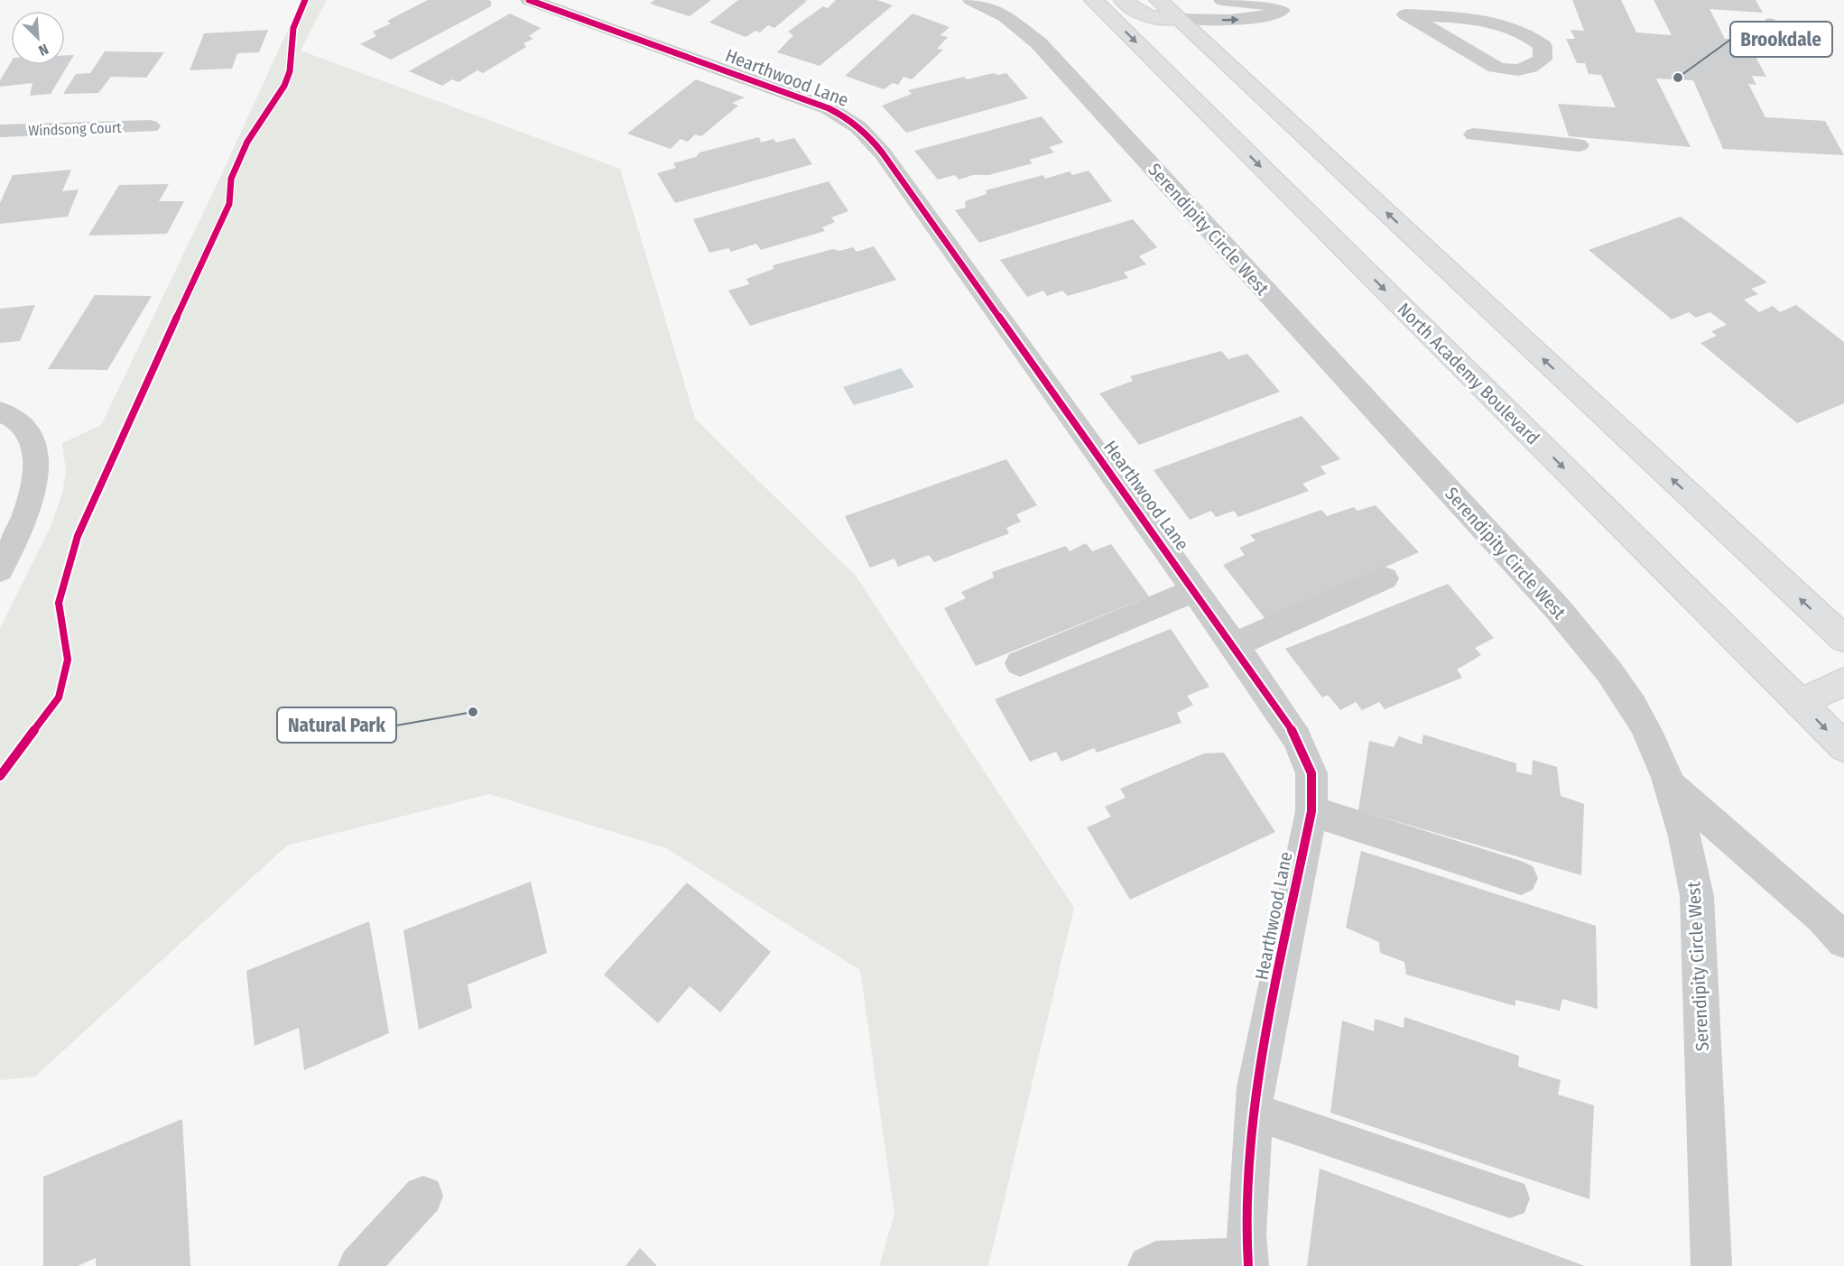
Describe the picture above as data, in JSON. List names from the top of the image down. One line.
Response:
{"streets":{"main road":["North Academy Boulevard"],"street":["Hearthwood Lane","Windsong Court","Serendipity Circle West"]},"places":["Brookdale","Natural Park"],"north":"bottom right"}
